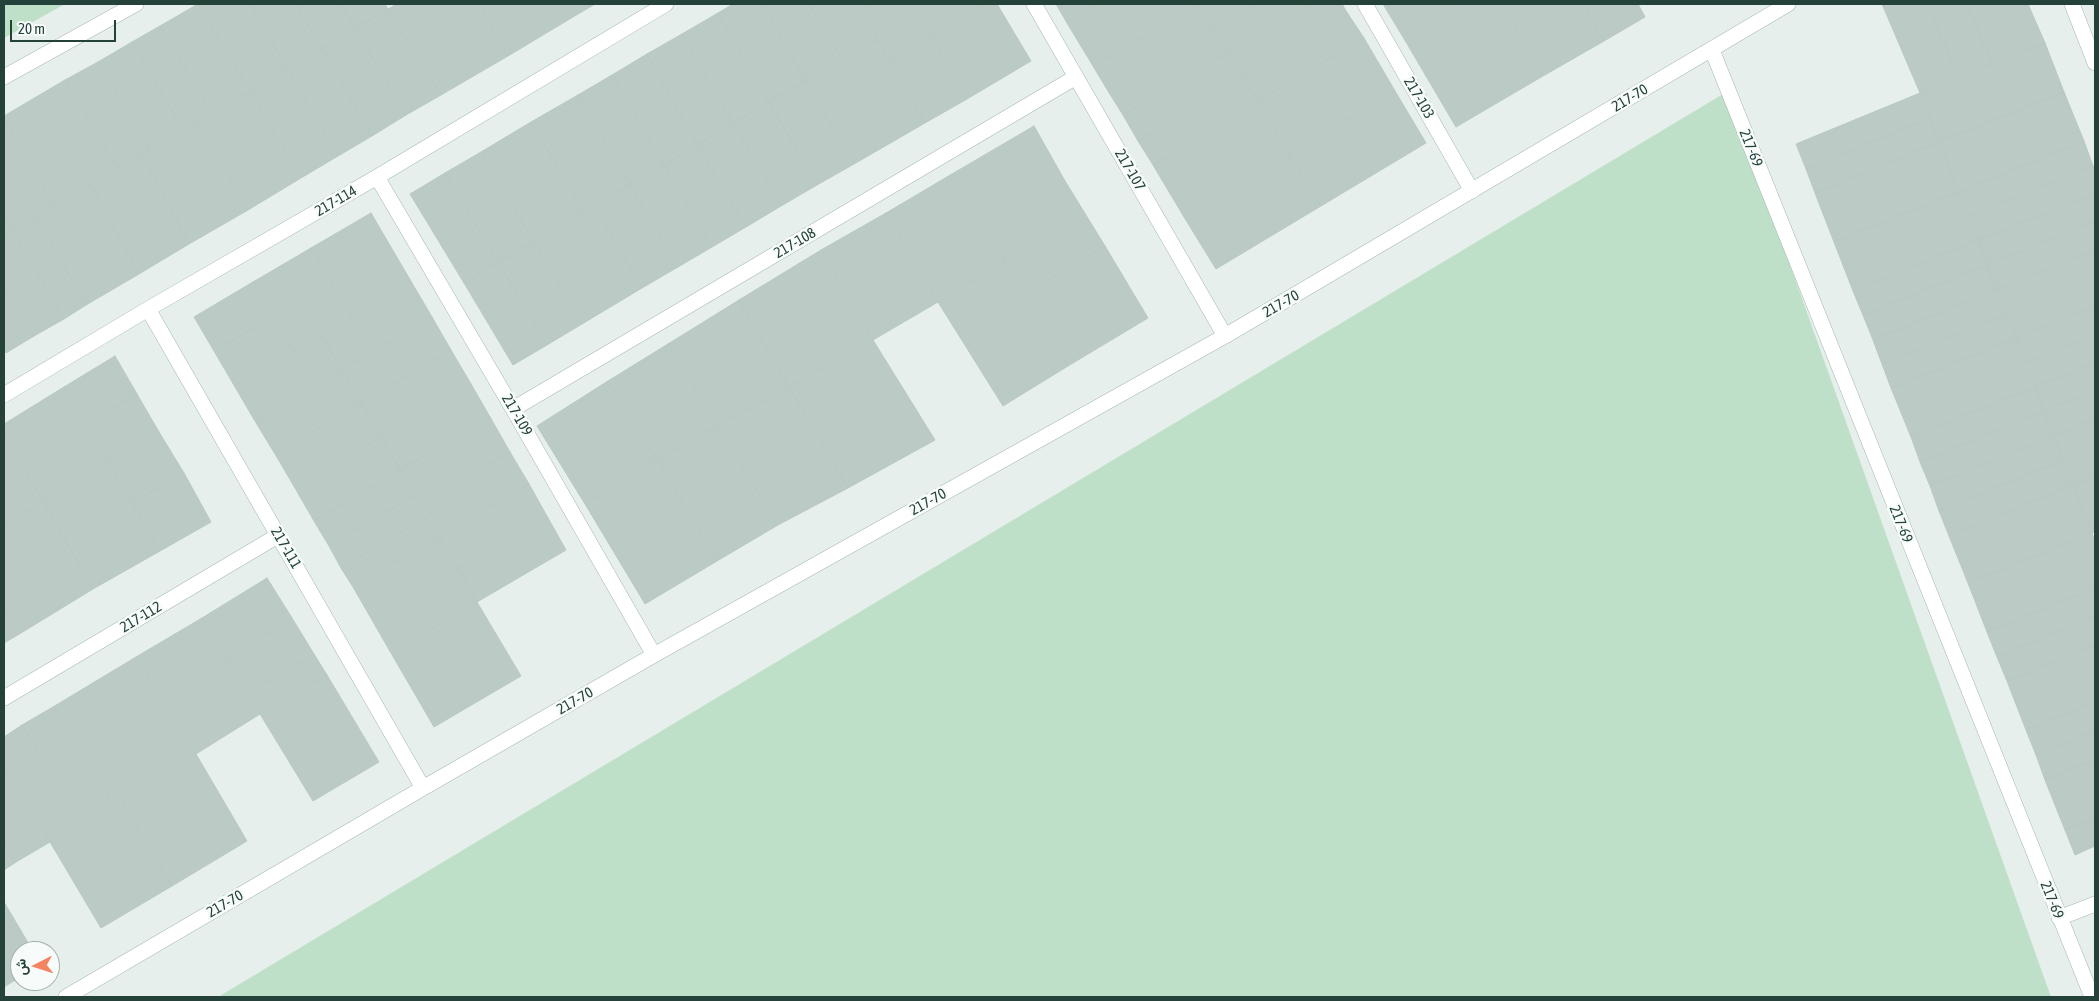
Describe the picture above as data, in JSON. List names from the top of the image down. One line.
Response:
{"streets":{"street":["217-103","217-70","217-69","217-107","217-114","217-108","217-109","217-111","217-112"]},"crossings":[["217-103","217-70"],["217-70","217-69"],["217-70","217-107"],["217-70","217-109"],["217-70","217-111"],["217-107","217-108"],["217-114","217-109"],["217-114","217-111"],["217-108","217-109"],["217-111","217-112"]],"scale_bar":"20 m","north":"left"}
